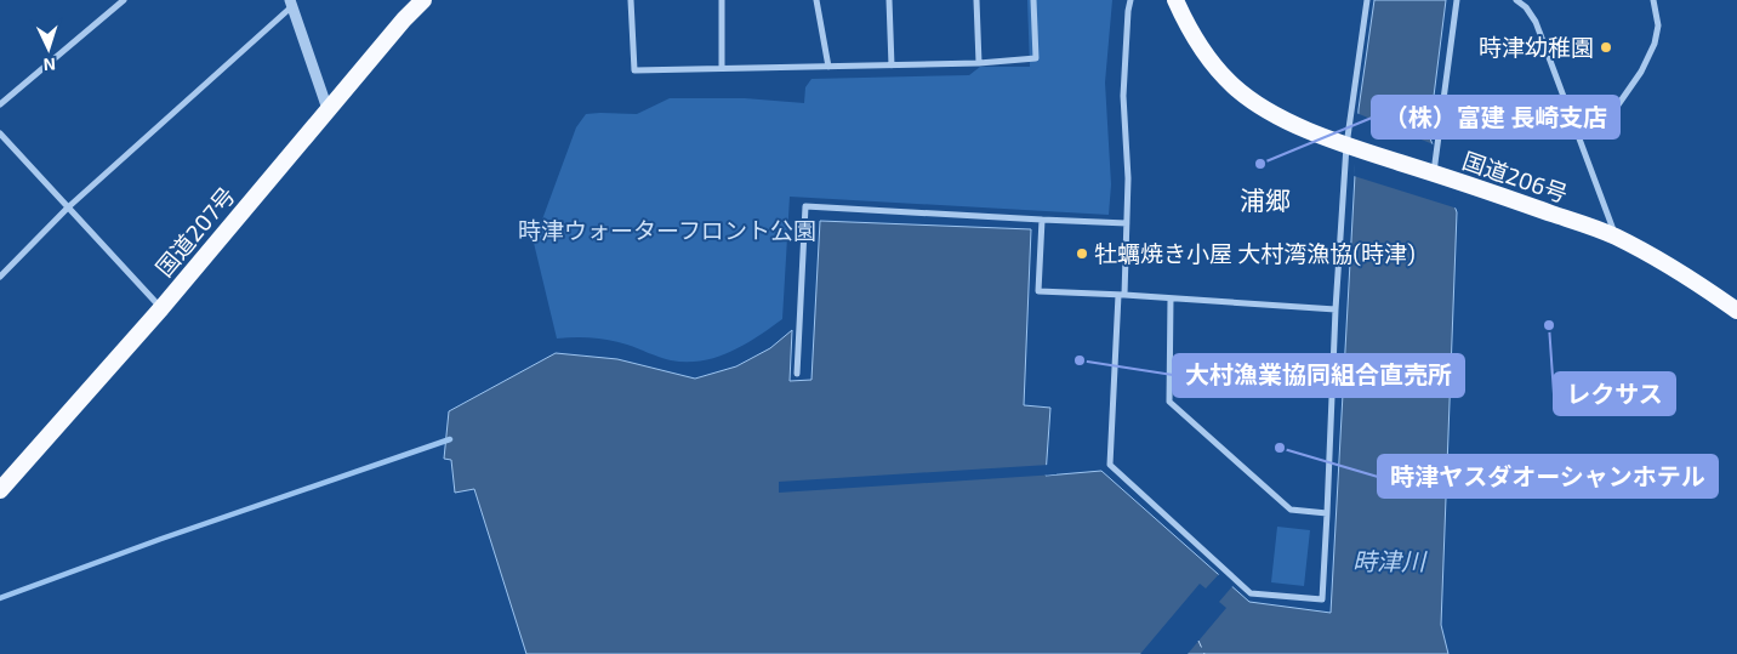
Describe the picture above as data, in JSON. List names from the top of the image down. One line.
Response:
{"streets":{"highway":["国道206号","国道207号"]},"districts":["浦郷"],"water":["時津川"],"parks":["時津ウォーターフロント公園"],"places":["時津幼稚園","（株）富建 長崎支店","牡蠣焼き小屋 大村湾漁協(時津)","レクサス","大村漁業協同組合直売所","時津ヤスダオーシャンホテル"],"north":"bottom"}
